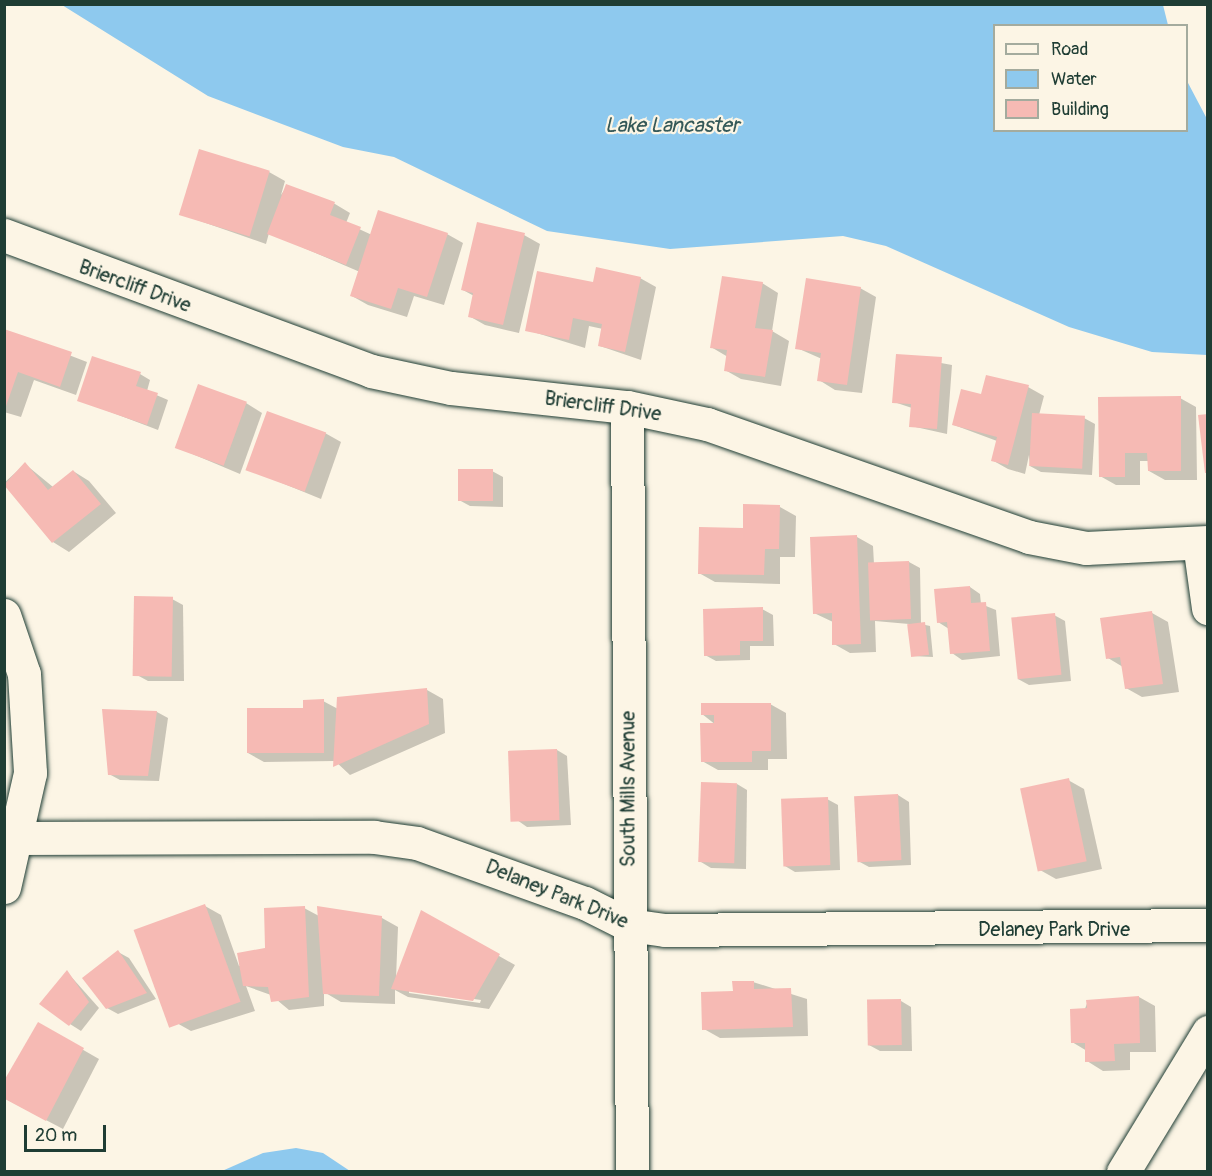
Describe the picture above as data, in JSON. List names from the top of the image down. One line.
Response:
{"streets":{"street":["Briercliff Drive","South Mills Avenue","Delaney Park Drive"]},"crossings":[["Briercliff Drive","South Mills Avenue"],["South Mills Avenue","Delaney Park Drive"]],"water":["Lake Lancaster"],"legend":["Road","Water","Building"],"scale_bar":"20 m"}
